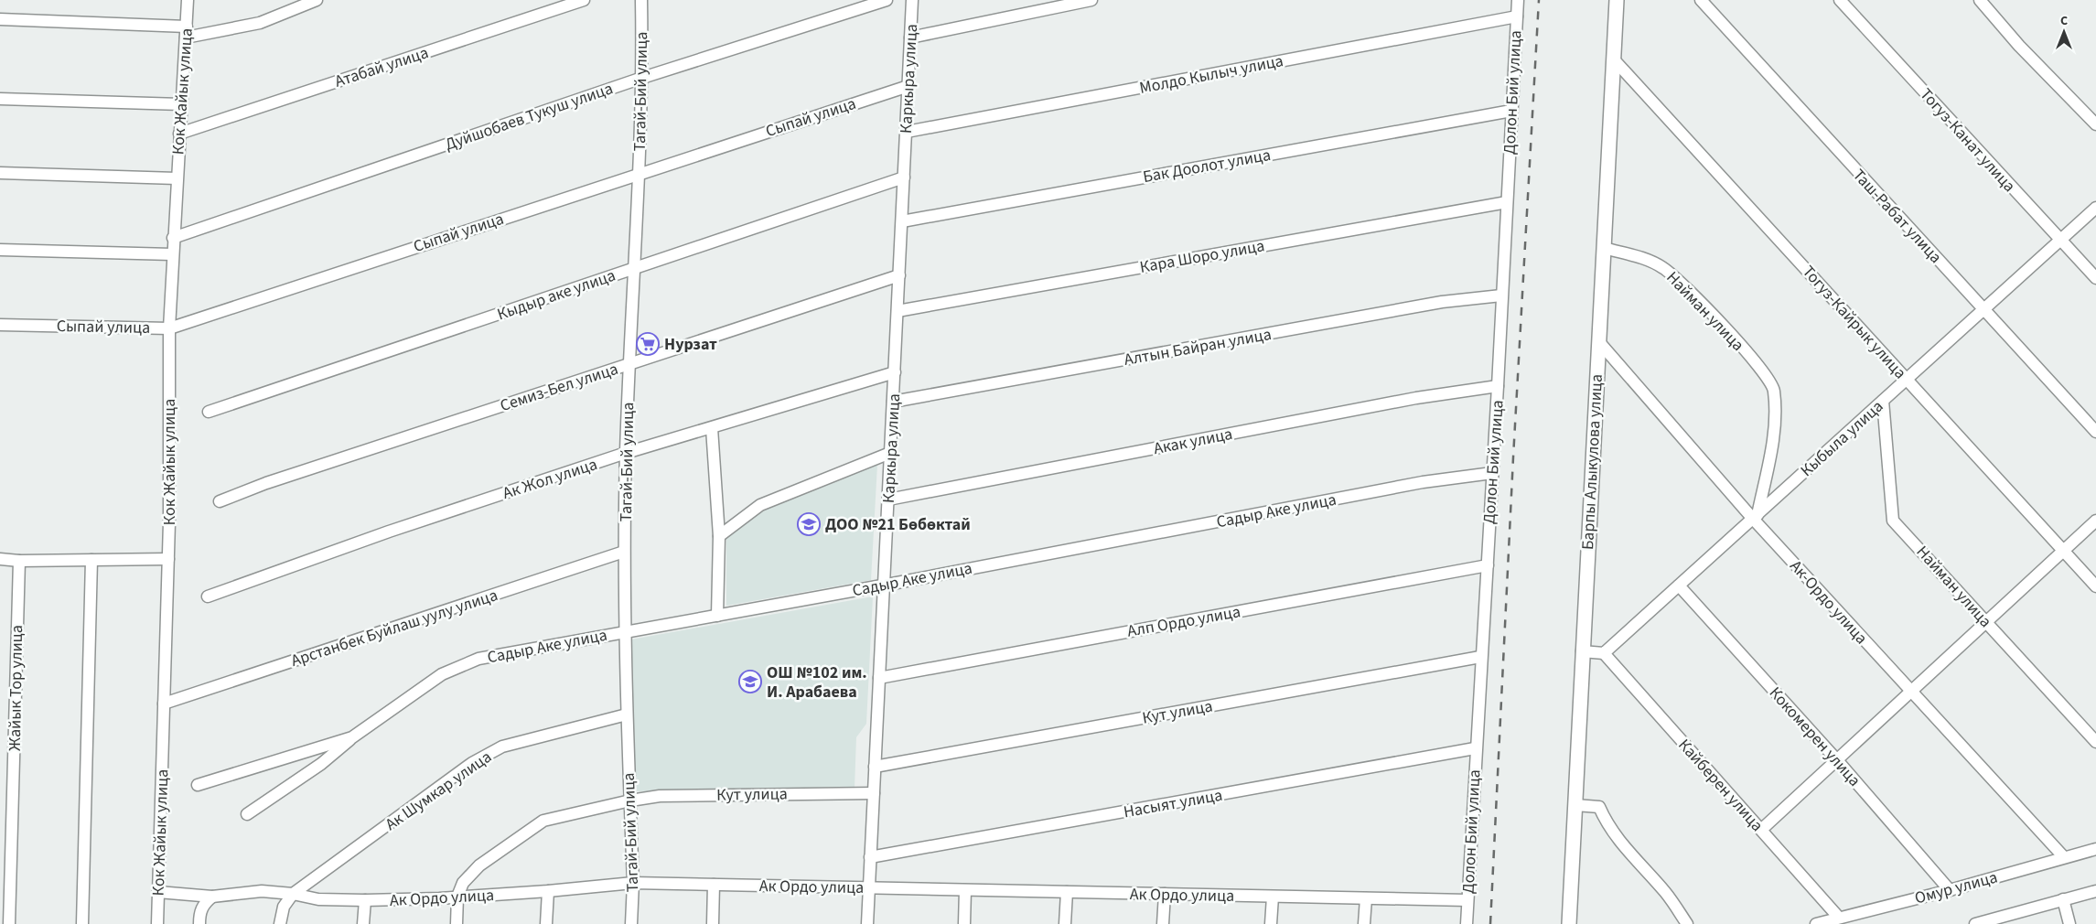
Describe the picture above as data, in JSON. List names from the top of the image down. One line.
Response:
{"streets":{"main road":["Барпы Алыкулова улица"],"street":["Атабай улица","Молдо Кылыч улица","Каркыра улица","Кок Жайык улица","Тагай-Бий улица","Долон Бий улица","Дуйшобаев Тукуш улица","Сыпай улица","Тогуз-Канат улица","Бак Доолот улица","Таш-Рабат улица","Кара Шоро улица","Кыдыр аке улица","Найман улица","Тогуз-Кайрык улица","Алтын Байран улица","Семиз-Бел улица","Кыбыла улица","Акак улица","Ак Жол улица","Садыр Аке улица","Ак-Ордо улица","Алп Ордо улица","Арстанбек Буйлаш уулу улица","Жайык Тор улица","Кут улица","Кокомерен улица","Кайберен улица","Ак Шумкар улица","Насыят улица","Ак Ордо улица","Омур улица"]},"crossings":[["Атабай улица","Кок Жайык улица"],["Молдо Кылыч улица","Каркыра улица"],["Молдо Кылыч улица","Долон Бий улица"],["Каркыра улица","Сыпай улица"],["Каркыра улица","Бак Доолот улица"],["Каркыра улица","Кара Шоро улица"],["Каркыра улица","Кыдыр аке улица"],["Каркыра улица","Алтын Байран улица"],["Каркыра улица","Семиз-Бел улица"],["Каркыра улица","Акак улица"],["Каркыра улица","Ак Жол улица"],["Каркыра улица","Садыр Аке улица"],["Каркыра улица","Алп Ордо улица"],["Каркыра улица","Кут улица"],["Каркыра улица","Насыят улица"],["Каркыра улица","Ак Ордо улица"],["Кок Жайык улица","Дуйшобаев Тукуш улица"],["Кок Жайык улица","Сыпай улица"],["Кок Жайык улица","Арстанбек Буйлаш уулу улица"],["Кок Жайык улица","Ак Ордо улица"],["Тагай-Бий улица","Дуйшобаев Тукуш улица"],["Тагай-Бий улица","Сыпай улица"],["Тагай-Бий улица","Кыдыр аке улица"],["Тагай-Бий улица","Семиз-Бел улица"],["Тагай-Бий улица","Ак Жол улица"],["Тагай-Бий улица","Садыр Аке улица"],["Тагай-Бий улица","Арстанбек Буйлаш уулу улица"],["Тагай-Бий улица","Кут улица"],["Тагай-Бий улица","Ак Шумкар улица"],["Тагай-Бий улица","Ак Ордо улица"],["Долон Бий улица","Бак Доолот улица"],["Долон Бий улица","Кара Шоро улица"],["Долон Бий улица","Алтын Байран улица"],["Долон Бий улица","Акак улица"],["Долон Бий улица","Садыр Аке улица"],["Долон Бий улица","Алп Ордо улица"],["Долон Бий улица","Кут улица"],["Долон Бий улица","Насыят улица"],["Долон Бий улица","Ак Ордо улица"],["Тогуз-Канат улица","Кыбыла улица"],["Таш-Рабат улица","Кыбыла улица"],["Найман улица","Кыбыла улица"],["Найман улица","Барпы Алыкулова улица"],["Найман улица","Ак-Ордо улица"],["Тогуз-Кайрык улица","Кыбыла улица"],["Тогуз-Кайрык улица","Барпы Алыкулова улица"],["Кыбыла улица","Ак-Ордо улица"],["Кыбыла улица","Кокомерен улица"],["Кыбыла улица","Кайберен улица"],["Барпы Алыкулова улица","Ак-Ордо улица"],["Ак-Ордо улица","Омур улица"],["Кут улица","Ак Ордо улица"],["Кокомерен улица","Омур улица"],["Кайберен улица","Омур улица"],["Ак Шумкар улица","Ак Ордо улица"]],"places":{"supermarket":["Нурзат"],"school or university":["ДОО №21 Бөбөктай","ОШ №102 им. И. Арабаева"]},"north":"top"}
